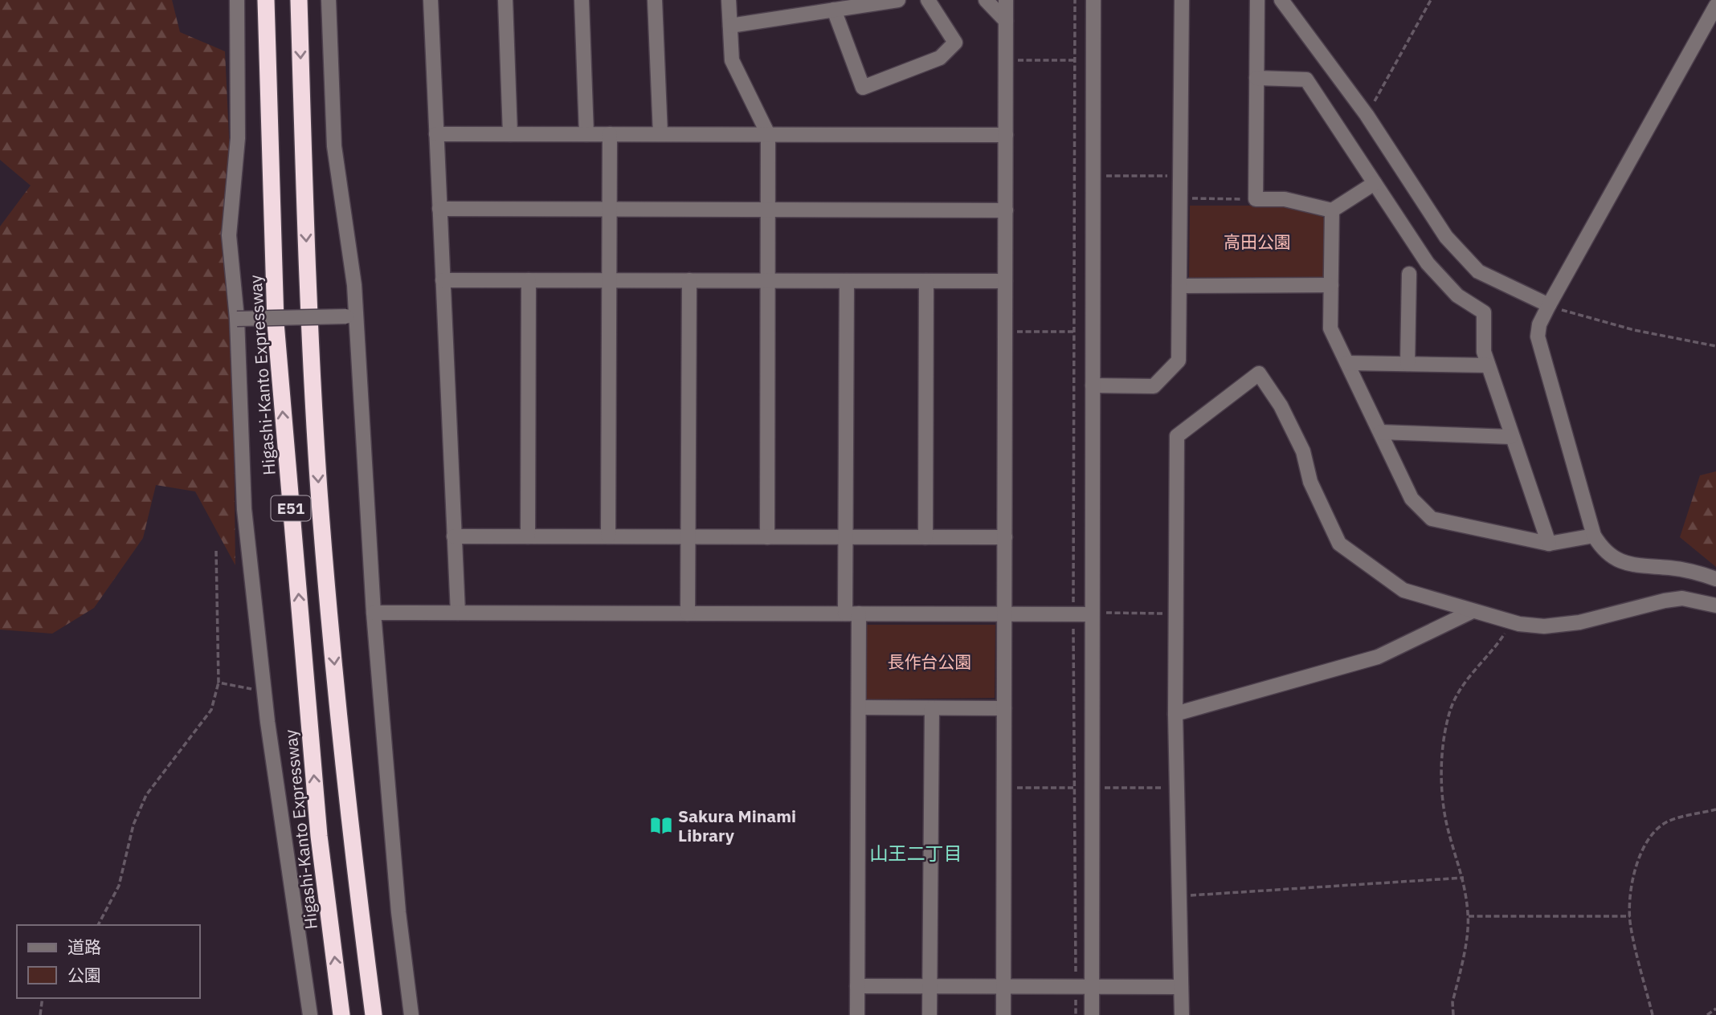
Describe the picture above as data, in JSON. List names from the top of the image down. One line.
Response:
{"streets":{"highway":["Higashi-Kanto Expressway","E51"]},"districts":["山王二丁目"],"parks":["高田公園","長作台公園"],"places":{"library":["Sakura Minami Library"]},"legend":["道路","公園"]}
